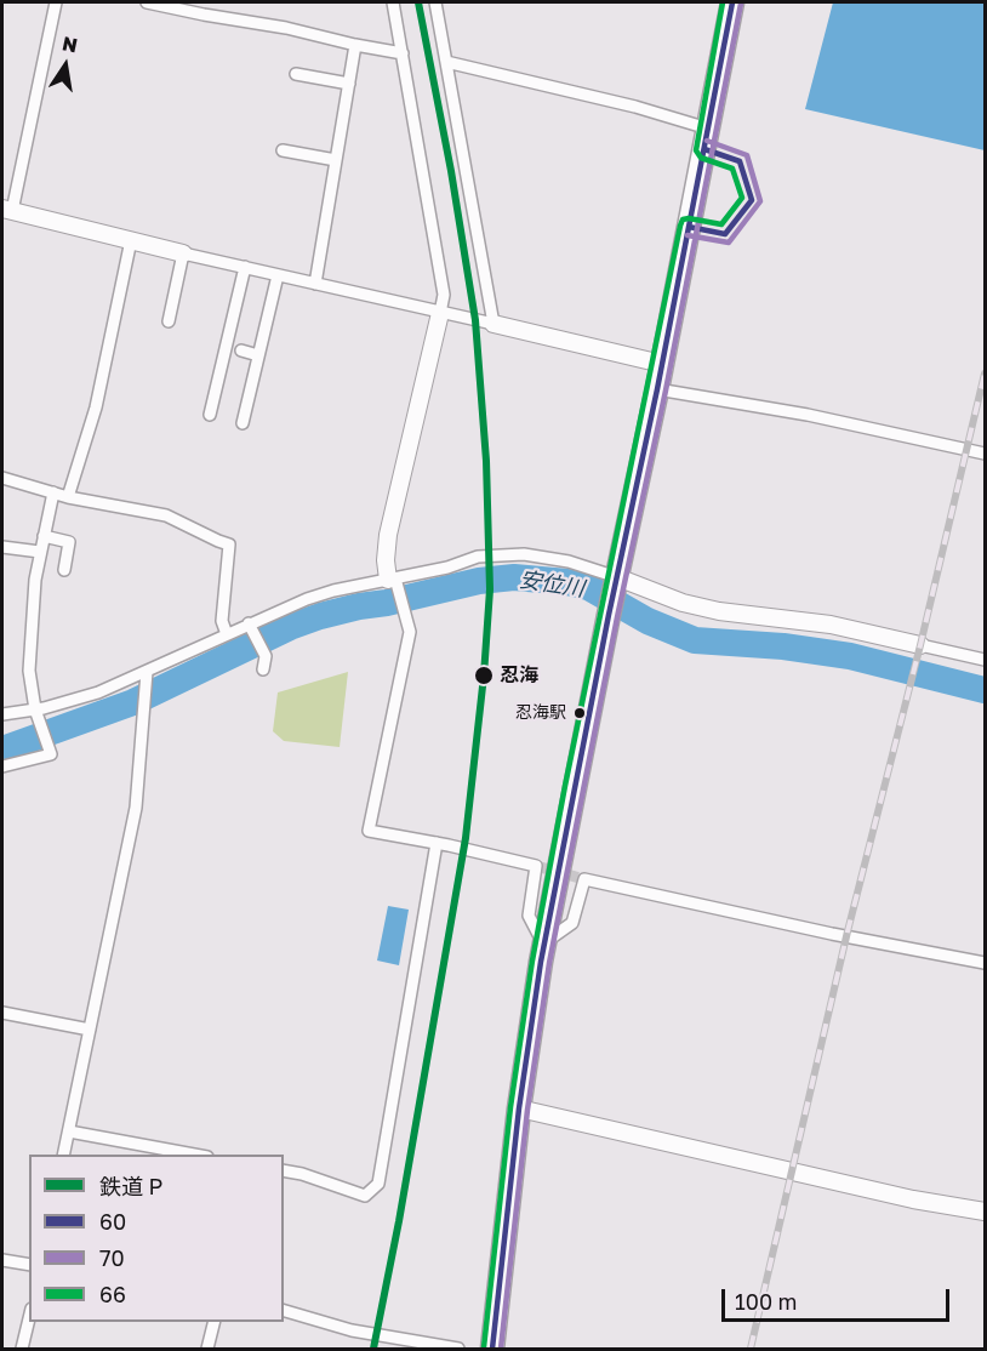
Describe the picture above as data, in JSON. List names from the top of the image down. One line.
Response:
{"water":["安位川"],"places":["忍海","忍海駅"],"lines":["rail line P","transit line 60","transit line 66","transit line 70"],"legend":["鉄道 P","60","70","66"],"scale_bar":"100 m","north":"top"}
